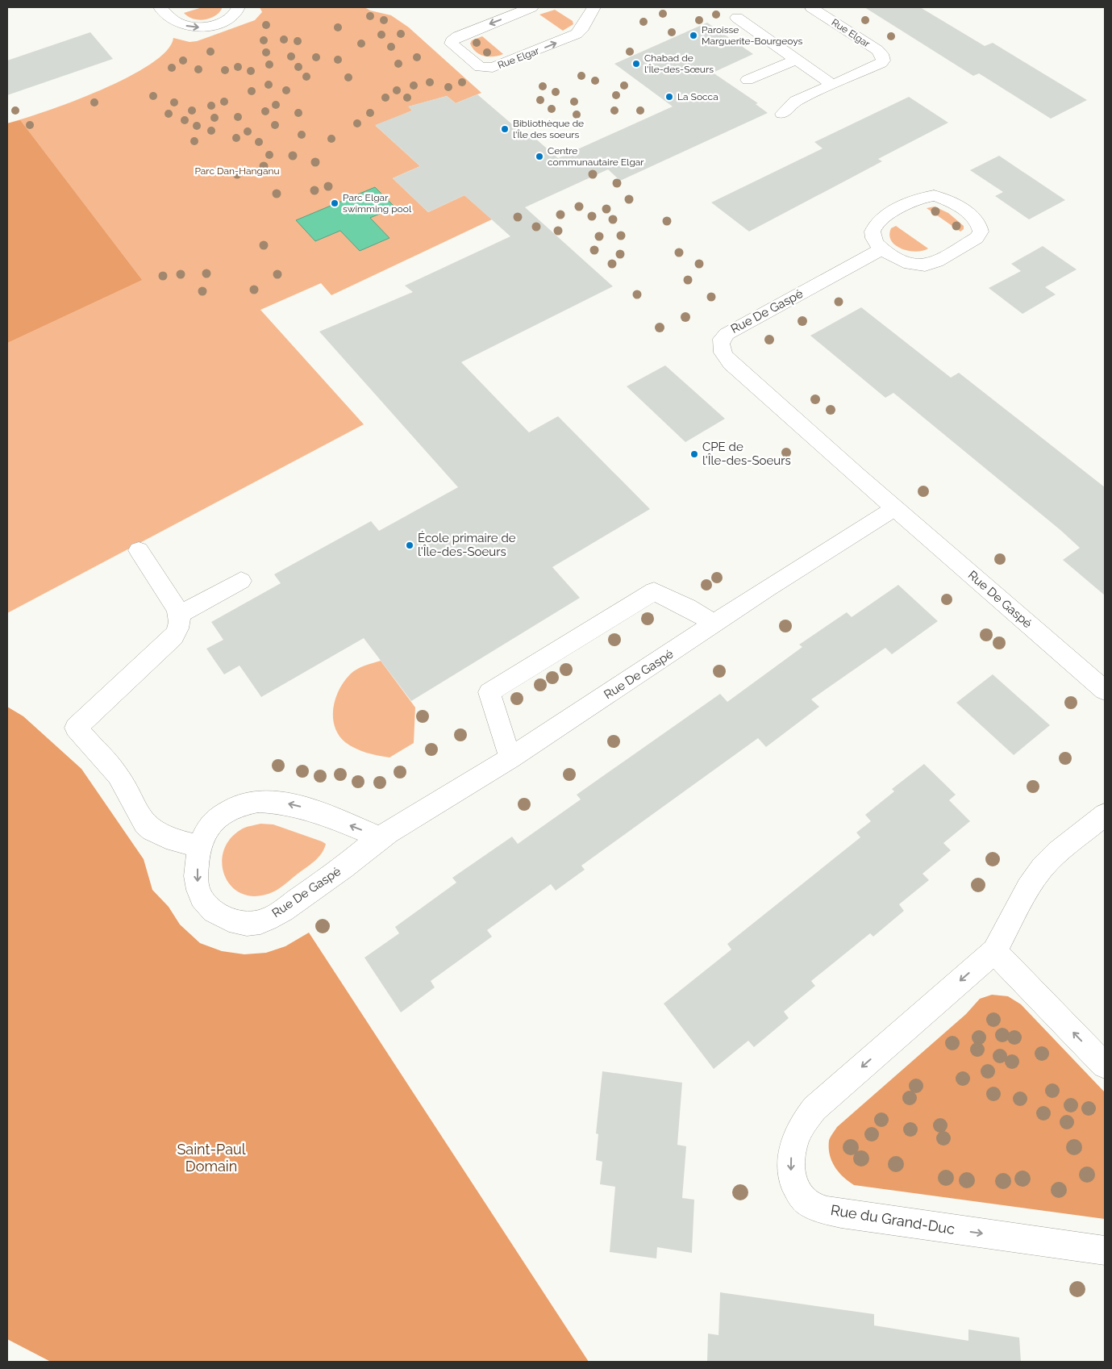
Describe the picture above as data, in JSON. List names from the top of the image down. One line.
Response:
{"streets":{"street":["Rue Elgar","Rue De Gaspé","Rue du Grand-Duc"]},"parks":["Parc Dan-Hanganu","Saint-Paul Domain"],"places":["Paroisse Marguerite-Bourgeoys","Chabad de l'Île-des-Sœurs","La Socca","Bibliothèque de l'Île des soeurs","Centre communautaire Elgar","Parc Elgar swimming pool","CPE de l'Île-des-Soeurs","École primaire de l'Île-des-Soeurs"]}
